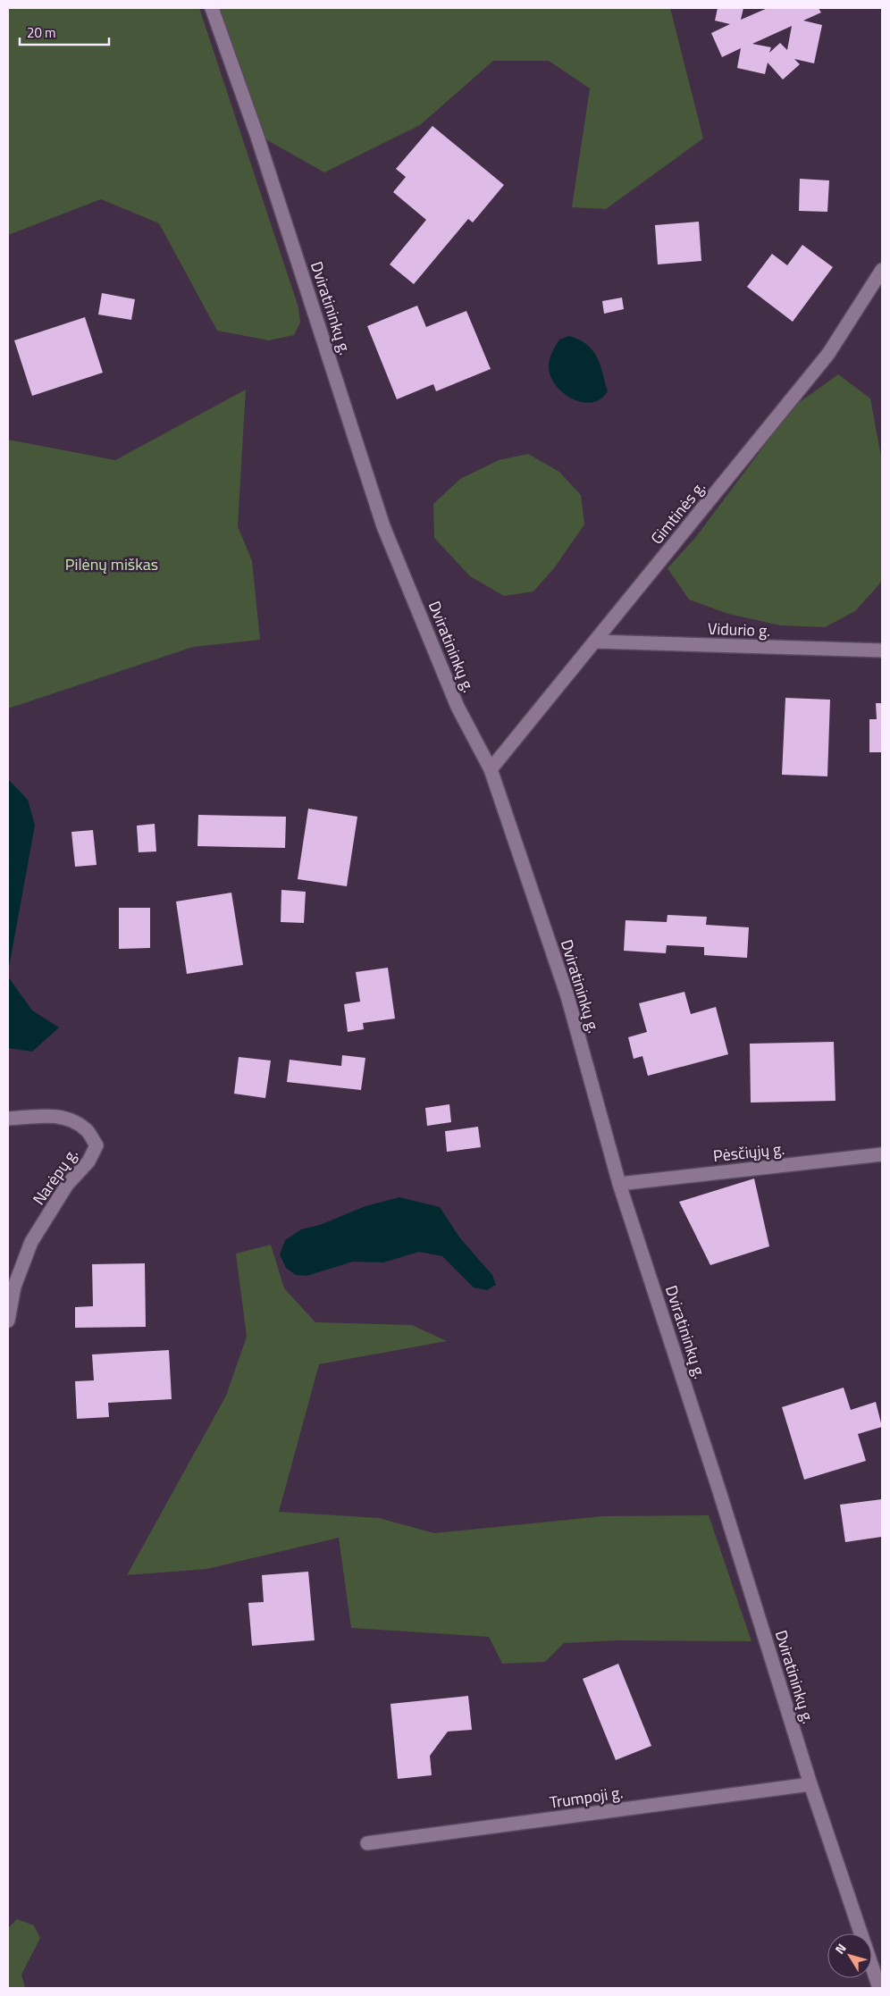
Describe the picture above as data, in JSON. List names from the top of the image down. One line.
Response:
{"streets":{"street":["Dviratininkų g.","Gimtinės g.","Vidurio g.","Pėsčiųjų g.","Narėpų g.","Trumpoji g."]},"crossings":[["Dviratininkų g.","Gimtinės g."],["Dviratininkų g.","Pėsčiųjų g."],["Dviratininkų g.","Trumpoji g."],["Gimtinės g.","Vidurio g."]],"parks":["Pilėnų miškas"],"scale_bar":"20 m","north":"top left"}
